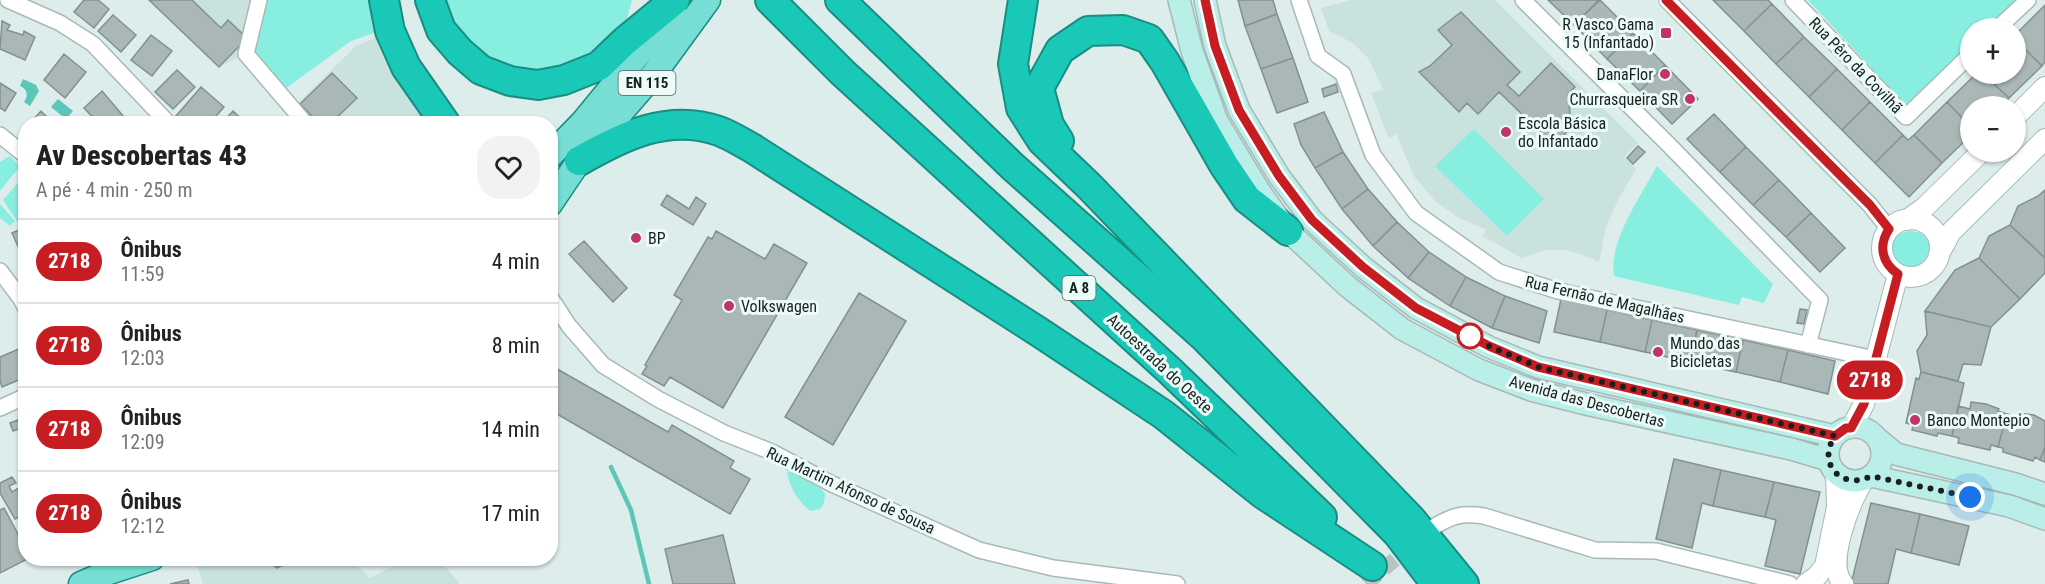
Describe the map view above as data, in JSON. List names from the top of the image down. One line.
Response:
{"streets":{"highway":["A 8","Autoestrada do Oeste"],"main road":["EN 115","Avenida das Descobertas"],"street":["Rua Pêro da Covilhã","Rua Fernão de Magalhães","Rua Martim Afonso de Sousa"]},"places":{"transit":["R Vasco Gama 15 (Infantado)"],"other":["DanaFlor","Churrasqueira SR","Escola Básica do Infantado","BP","Volkswagen","Mundo das Bicicletas","Banco Montepio"]},"lines":["bus line 2718"],"page":{"on_map":"2718","map_buttons":["+","−"],"heading":["Av Descobertas 43","A pé · 4 min · 250 m"],"list":[{"mark":"2718","name":"Ônibus","note":"11:59","value":"4 min"},{"mark":"2718","name":"Ônibus","note":"12:03","value":"8 min"},{"mark":"2718","name":"Ônibus","note":"12:09","value":"14 min"},{"mark":"2718","name":"Ônibus","note":"12:12","value":"17 min"}]}}
